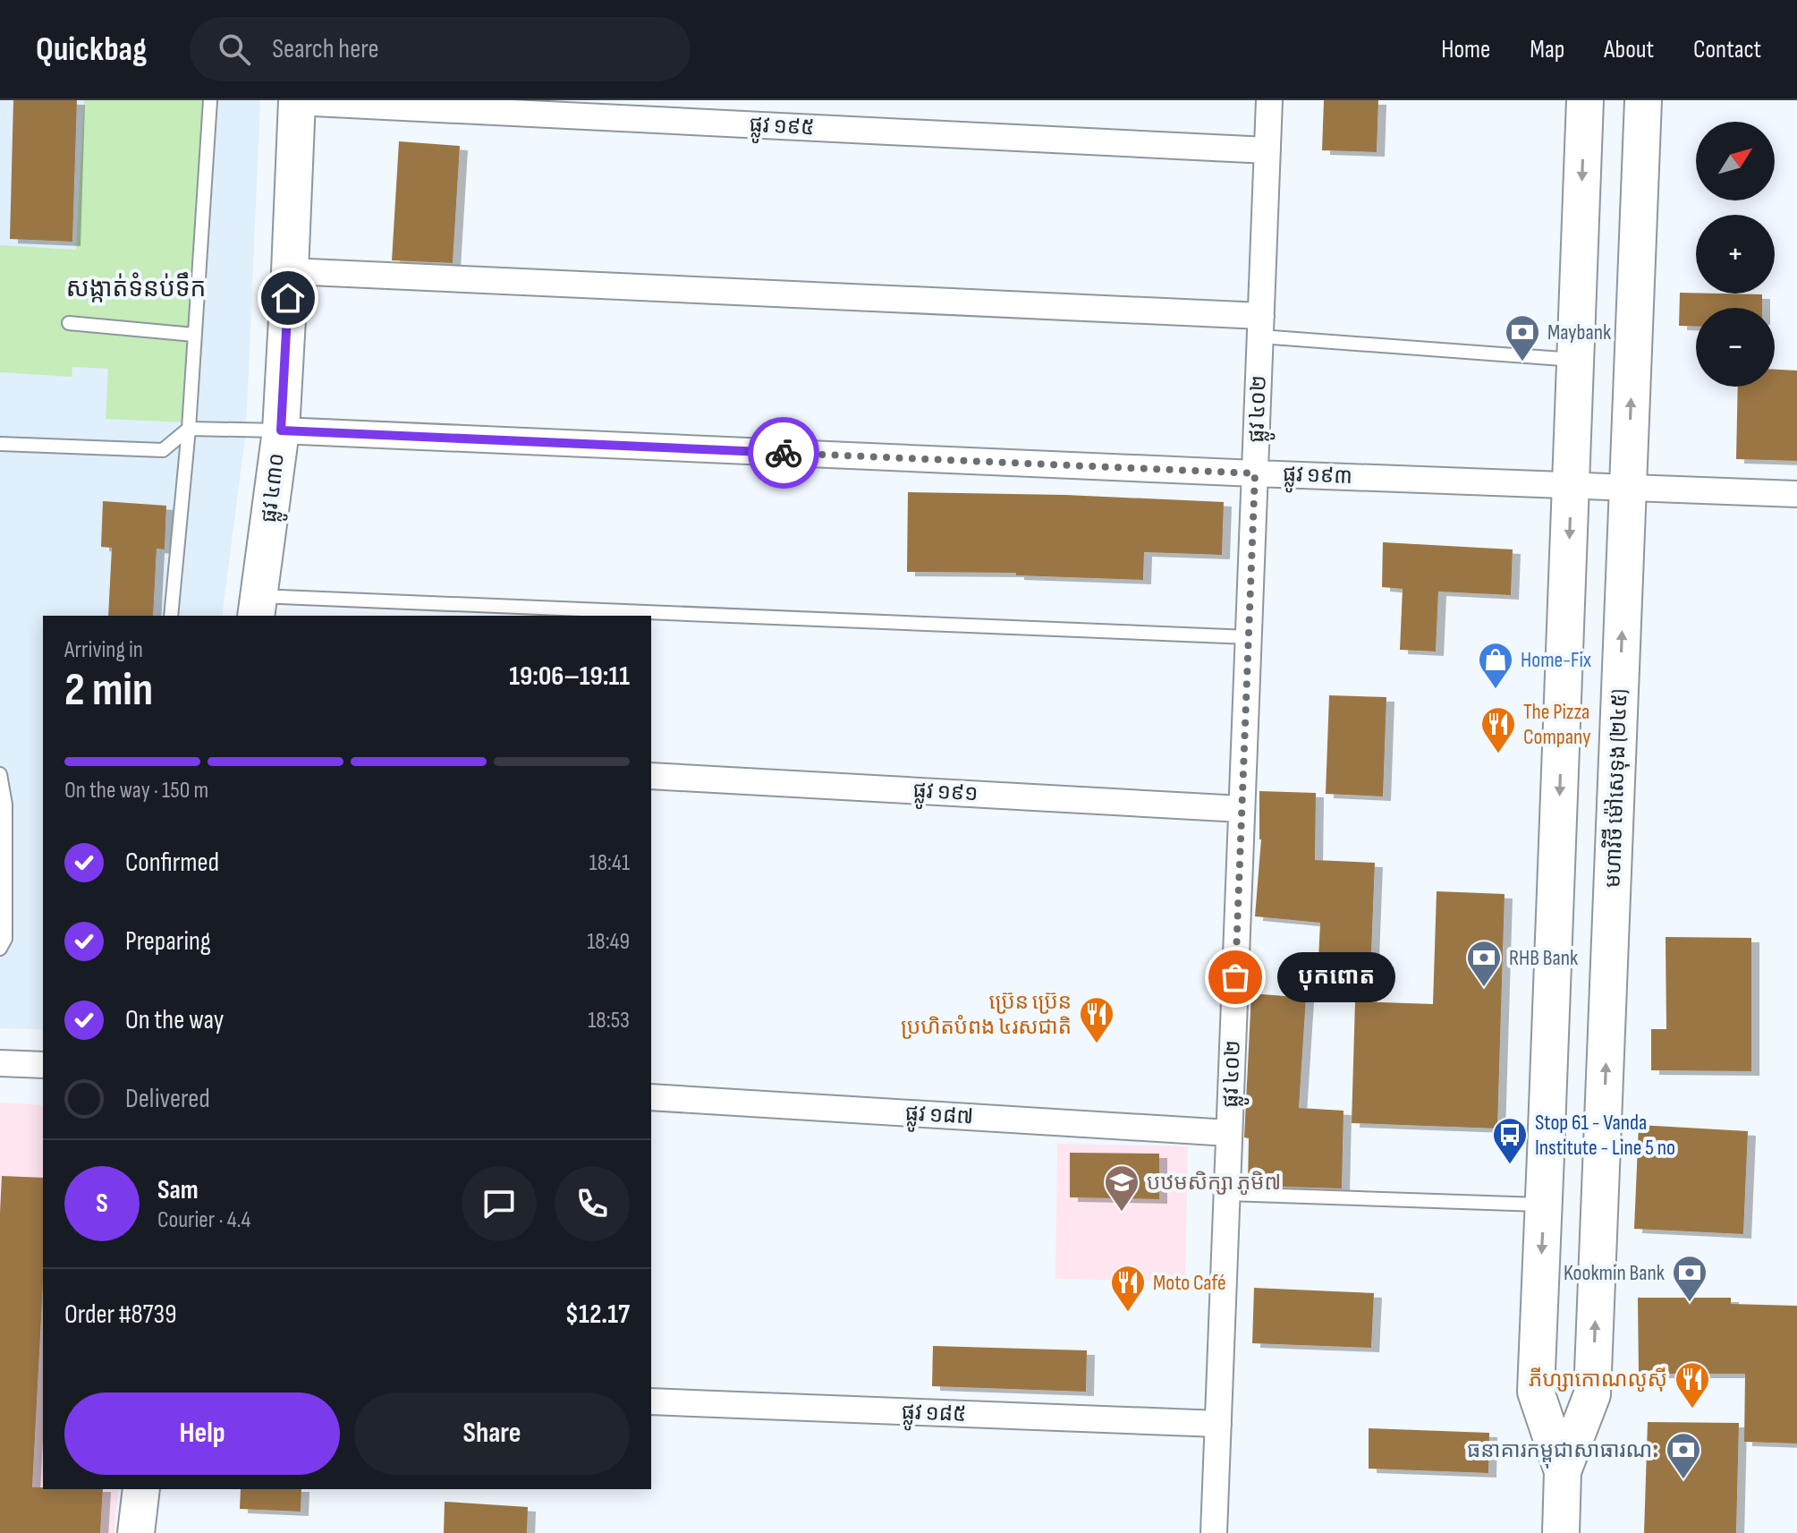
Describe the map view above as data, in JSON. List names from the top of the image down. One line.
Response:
{"streets":{"main road":["ផ្លូវ ៤៣០","មហាវិថី ម៉ៅសេទុង (២៤៥)"],"street":["ផ្លូវ ១៩៥","ផ្លូវ ៤០២","ផ្លូវ ១៩៣","ផ្លូវ ១៩១","ផ្លូវ ១៨៧","ផ្លូវ ១៨៥"]},"crossings":[["ផ្លូវ ១៩៥","ផ្លូវ ៤០២"],["ផ្លូវ ១៩៥","ផ្លូវ ៤៣០"],["ផ្លូវ ៤០២","ផ្លូវ ១៩៣"],["ផ្លូវ ៤០២","ផ្លូវ ១៩១"],["ផ្លូវ ៤០២","ផ្លូវ ១៨៧"],["ផ្លូវ ៤០២","ផ្លូវ ១៨៥"],["ផ្លូវ ១៩៣","ផ្លូវ ៤៣០"],["ផ្លូវ ១៩៣","មហាវិថី ម៉ៅសេទុង (២៤៥)"]],"districts":["សង្កាត់ទំនប់ទឹក"],"places":{"bank":["Maybank","RHB Bank","Kookmin Bank","ធនាគារកម្ពុជាសាធារណៈ"],"shop":["Home-Fix"],"restaurant":["The Pizza Company","ប្រ៊េន ប្រ៊េន ប្រហិតបំពង ៤រសជាតិ","Moto Café","ភីហ្សាកោណលូស៊ី"],"other":["បុកពោត"],"bus stop":["Stop 61 - Vanda Institute - Line 5 no"],"school or university":["បឋមសិក្សា ភូមិ៧"]},"north":"top right","page":{"header":"Quickbag","search":"Search here","nav":["Home","Map","About","Contact"],"map_buttons":["+","−"],"heading":["2 min","Arriving in","19:06–19:11"],"panel":["Sam","Courier · 4.4","Order #8739","$12.17"],"bar":"On the way · 150 m","list":[["Confirmed","18:41"],["Preparing","18:49"],["On the way","18:53"],"Delivered"],"bubble":"បុកពោត","round":"S","buttons":["Help","Share"]}}
